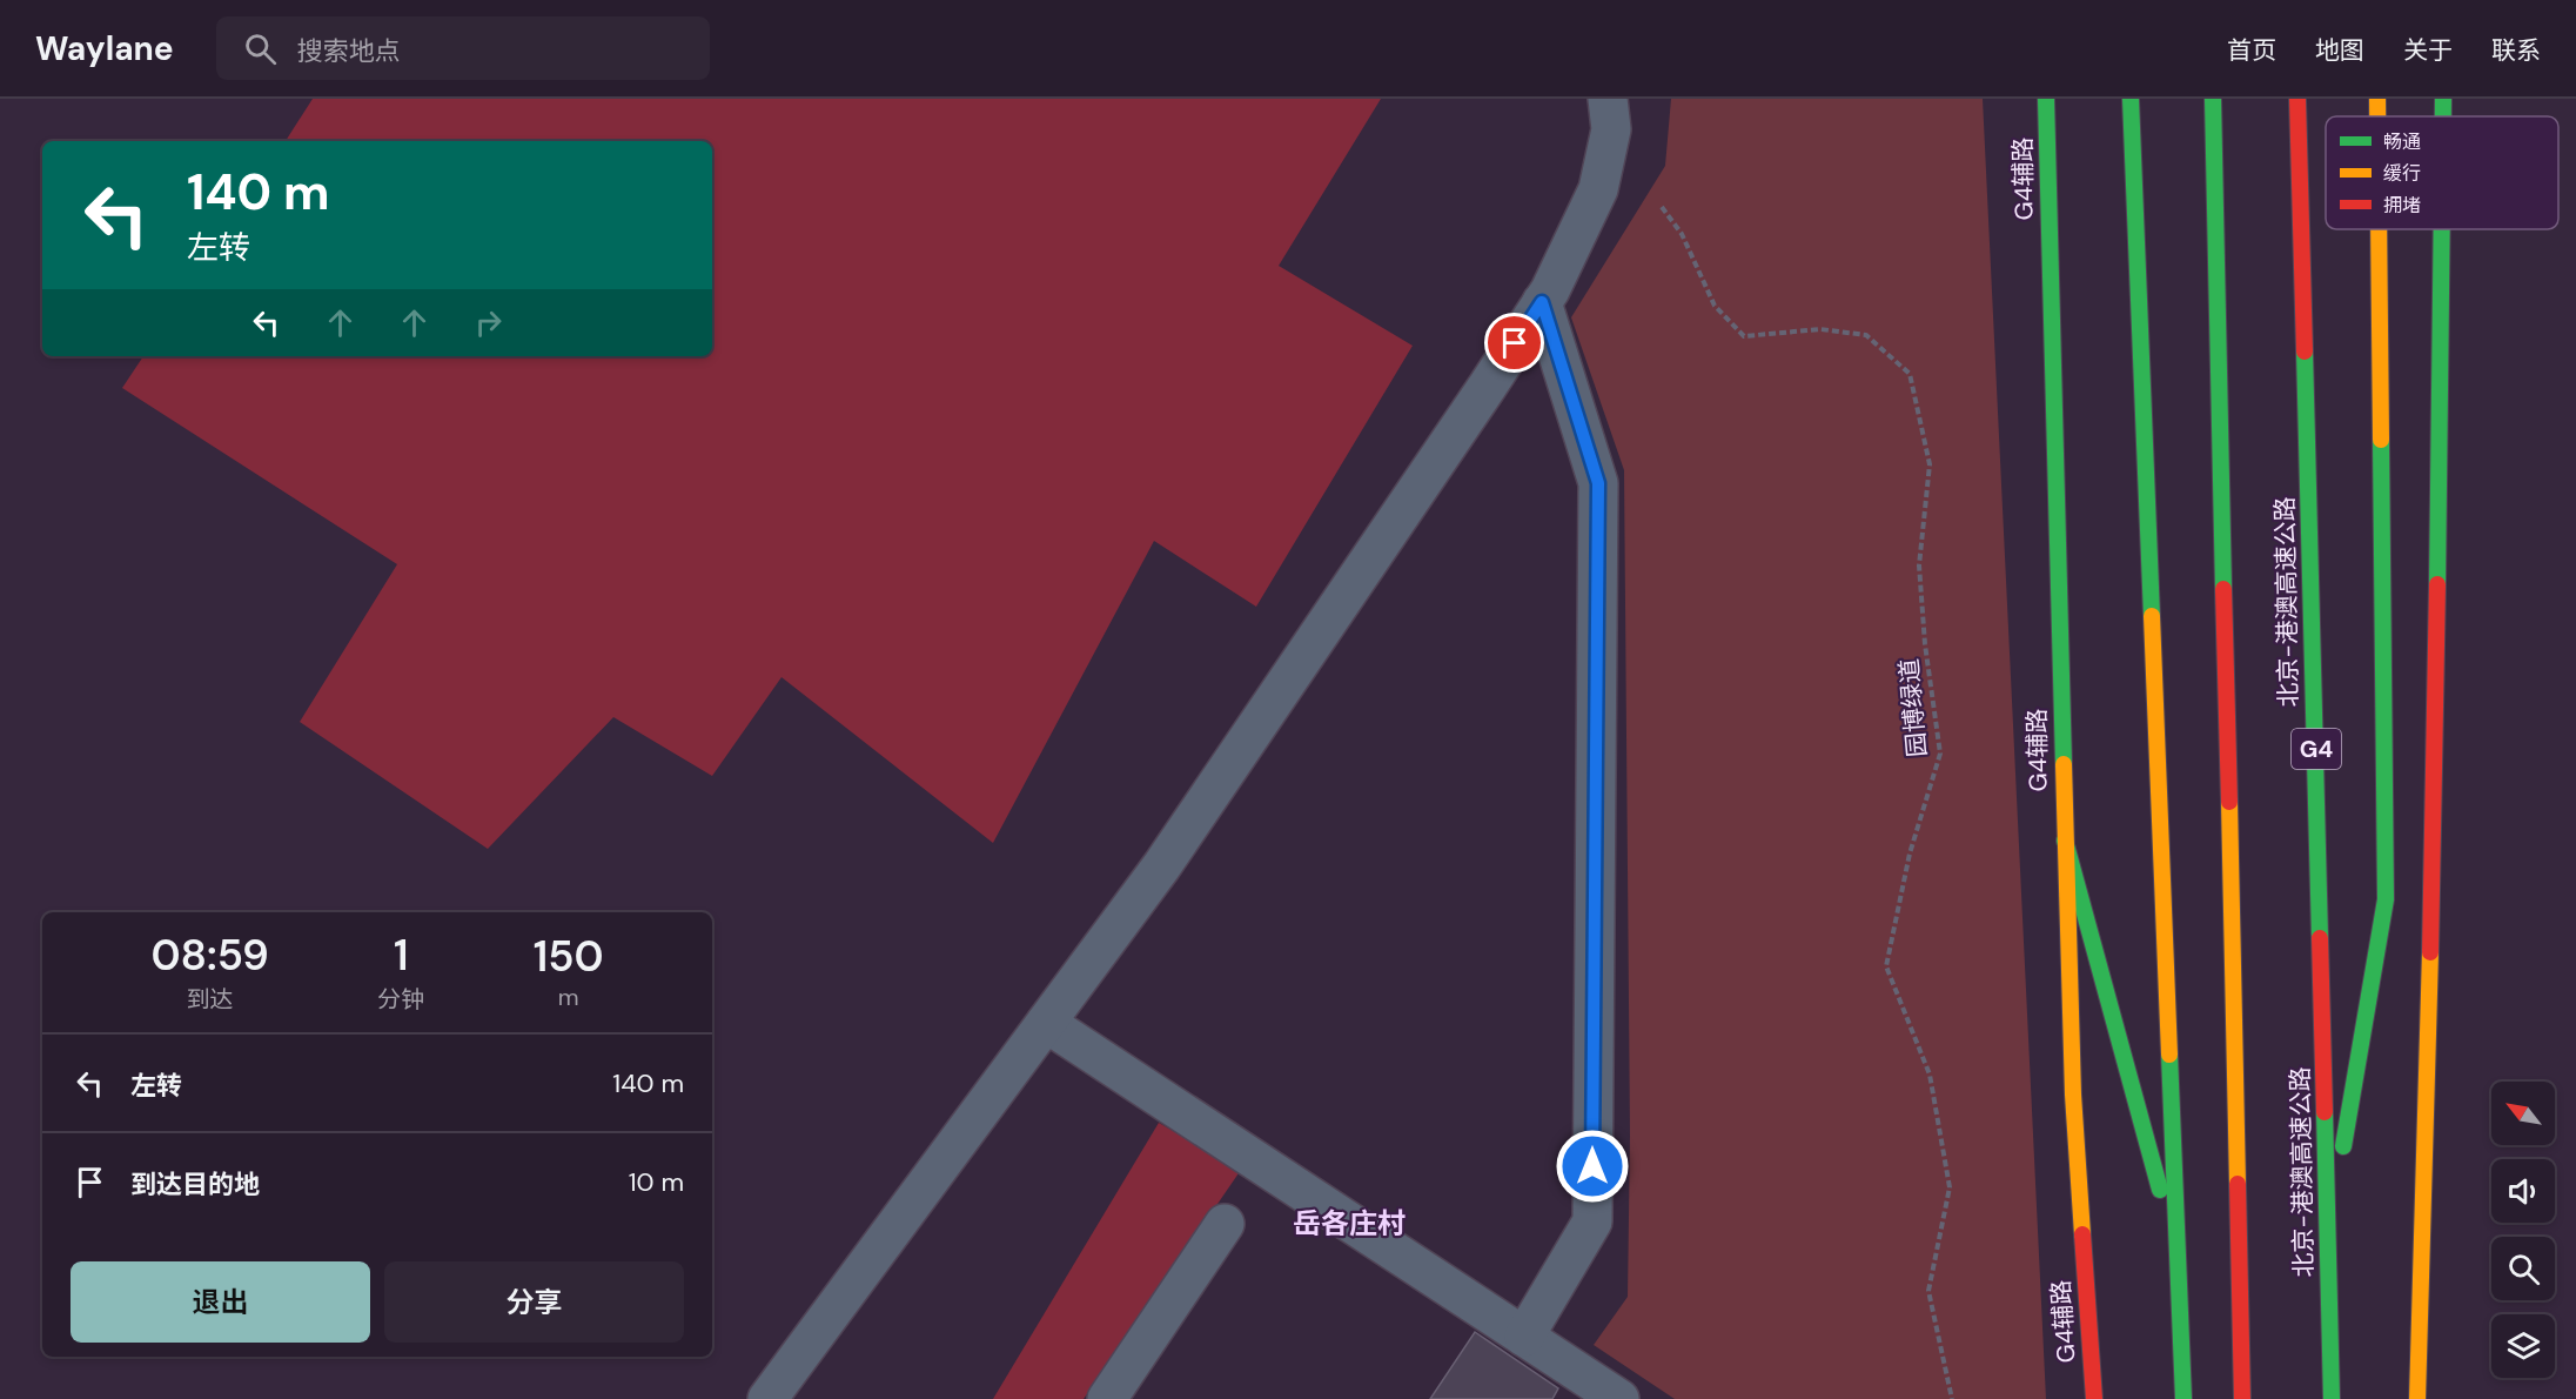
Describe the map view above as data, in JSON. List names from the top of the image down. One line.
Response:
{"streets":{"main road":["G4辅路","北京-港澳高速公路","G4"],"path":["园博绿道"]},"districts":["岳各庄村"],"legend":["畅通","缓行","拥堵"],"north":"top left","page":{"header":"Waylane","search":"搜索地点","nav":["首页","地图","关于","联系"],"turn":["140 m","左转"],"eta":["08:59","到达","1","分钟","150","m"],"list":[{"name":"左转","value":"140 m"},{"name":"到达目的地","value":"10 m"}],"buttons":["退出","分享"]}}
